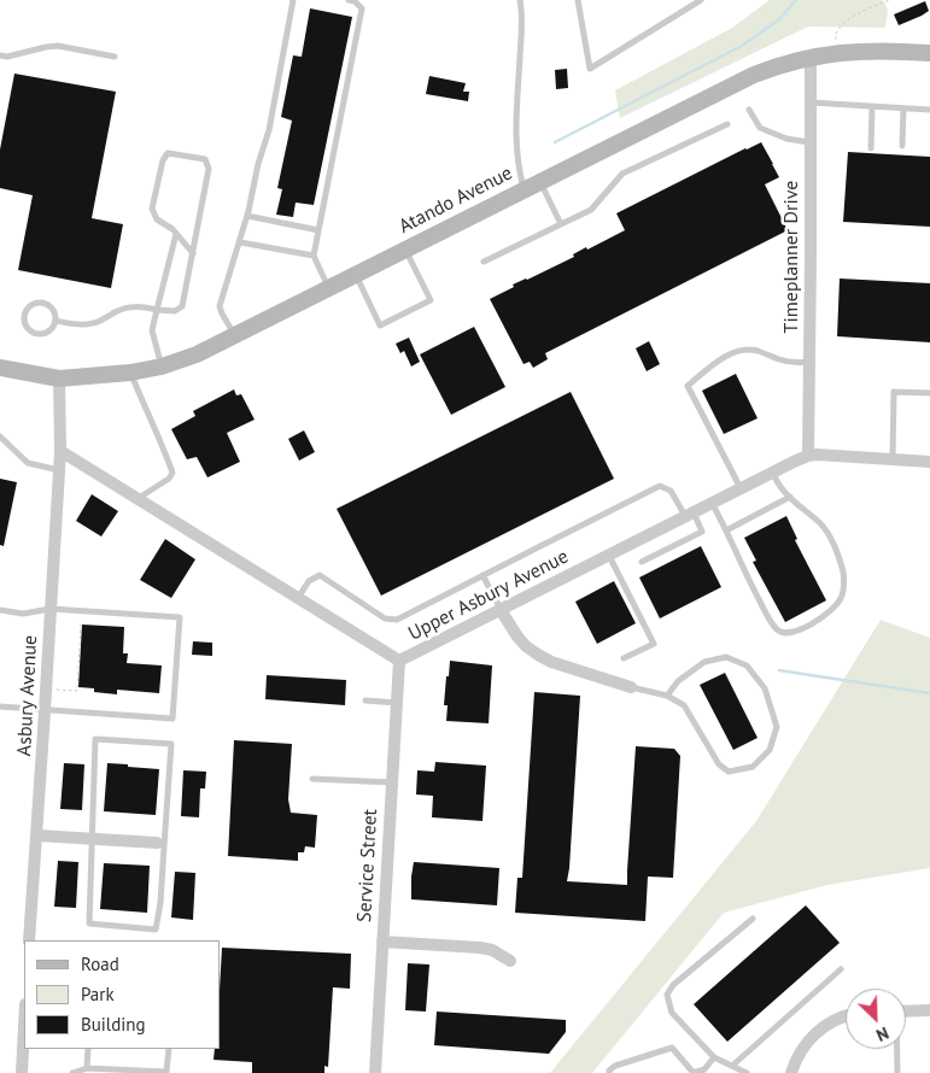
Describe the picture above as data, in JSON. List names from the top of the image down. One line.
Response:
{"streets":{"main road":["Atando Avenue"],"street":["Timeplanner Drive","Upper Asbury Avenue","Asbury Avenue","Service Street"]},"crossings":[["Atando Avenue","Timeplanner Drive"],["Timeplanner Drive","Upper Asbury Avenue"],["Upper Asbury Avenue","Asbury Avenue"],["Upper Asbury Avenue","Service Street"]],"legend":["Road","Park","Building"],"north":"bottom right"}
